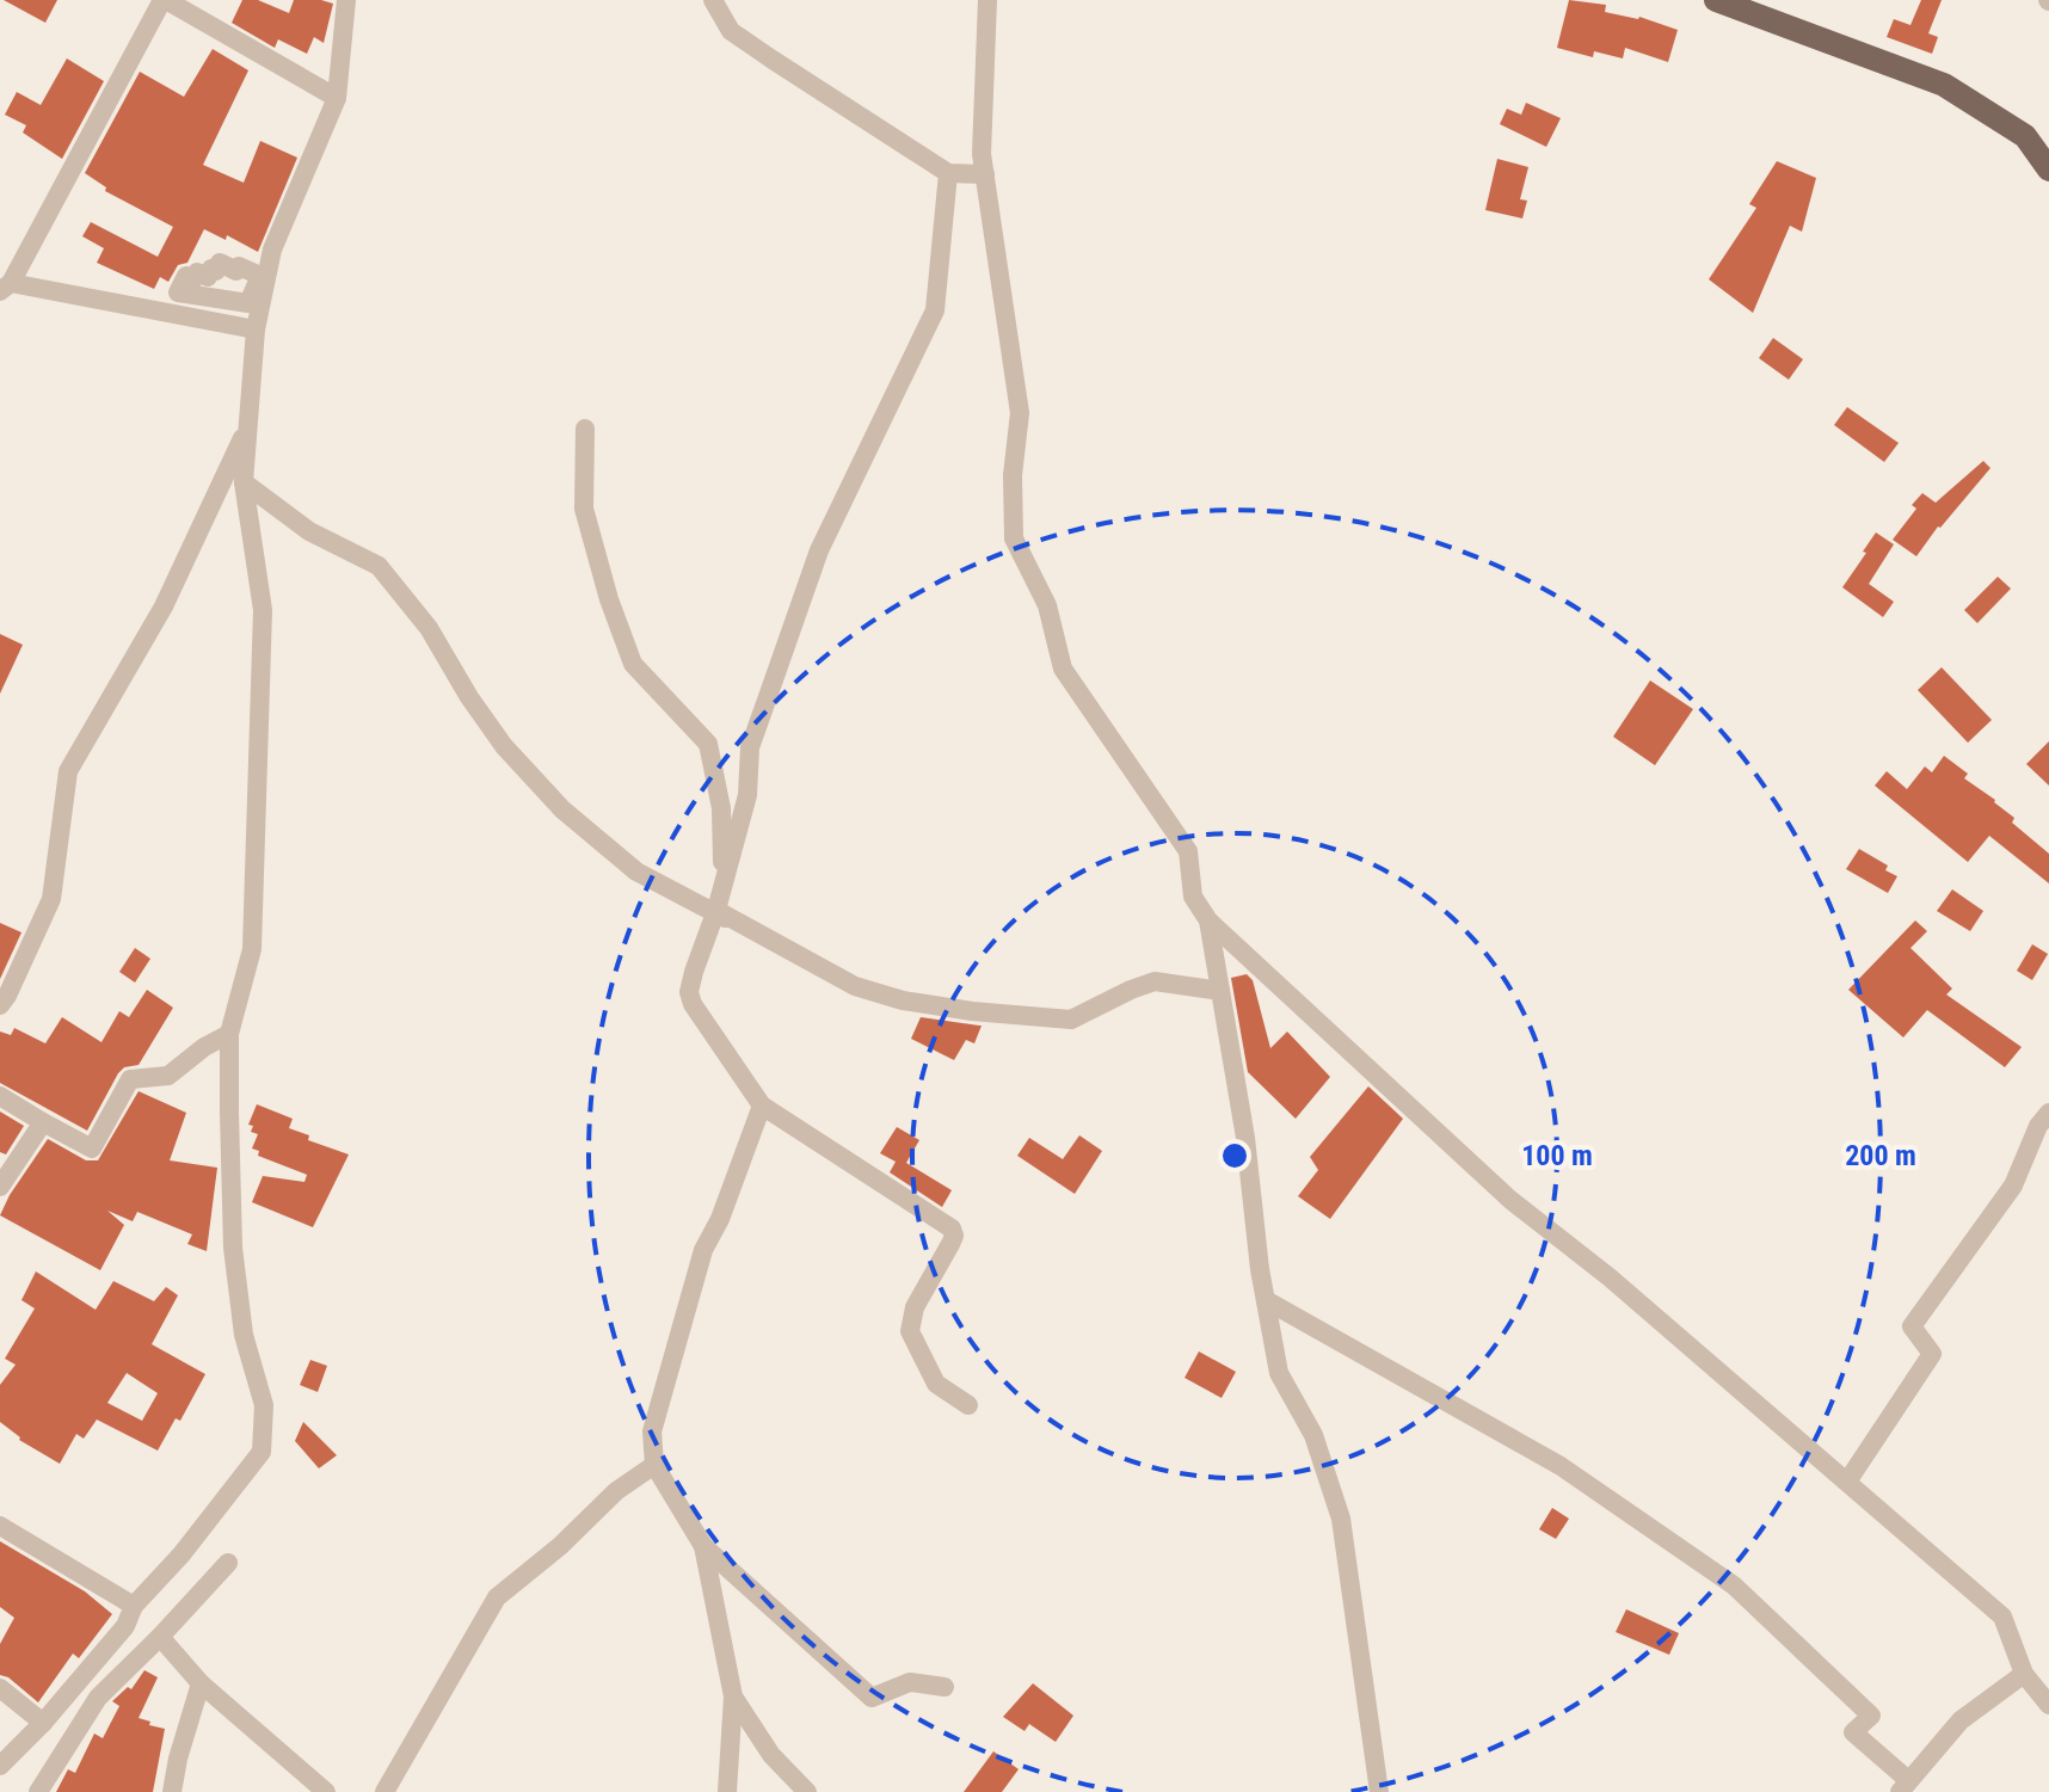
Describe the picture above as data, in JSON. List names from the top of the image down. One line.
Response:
{"rings":["100 m","200 m"]}
